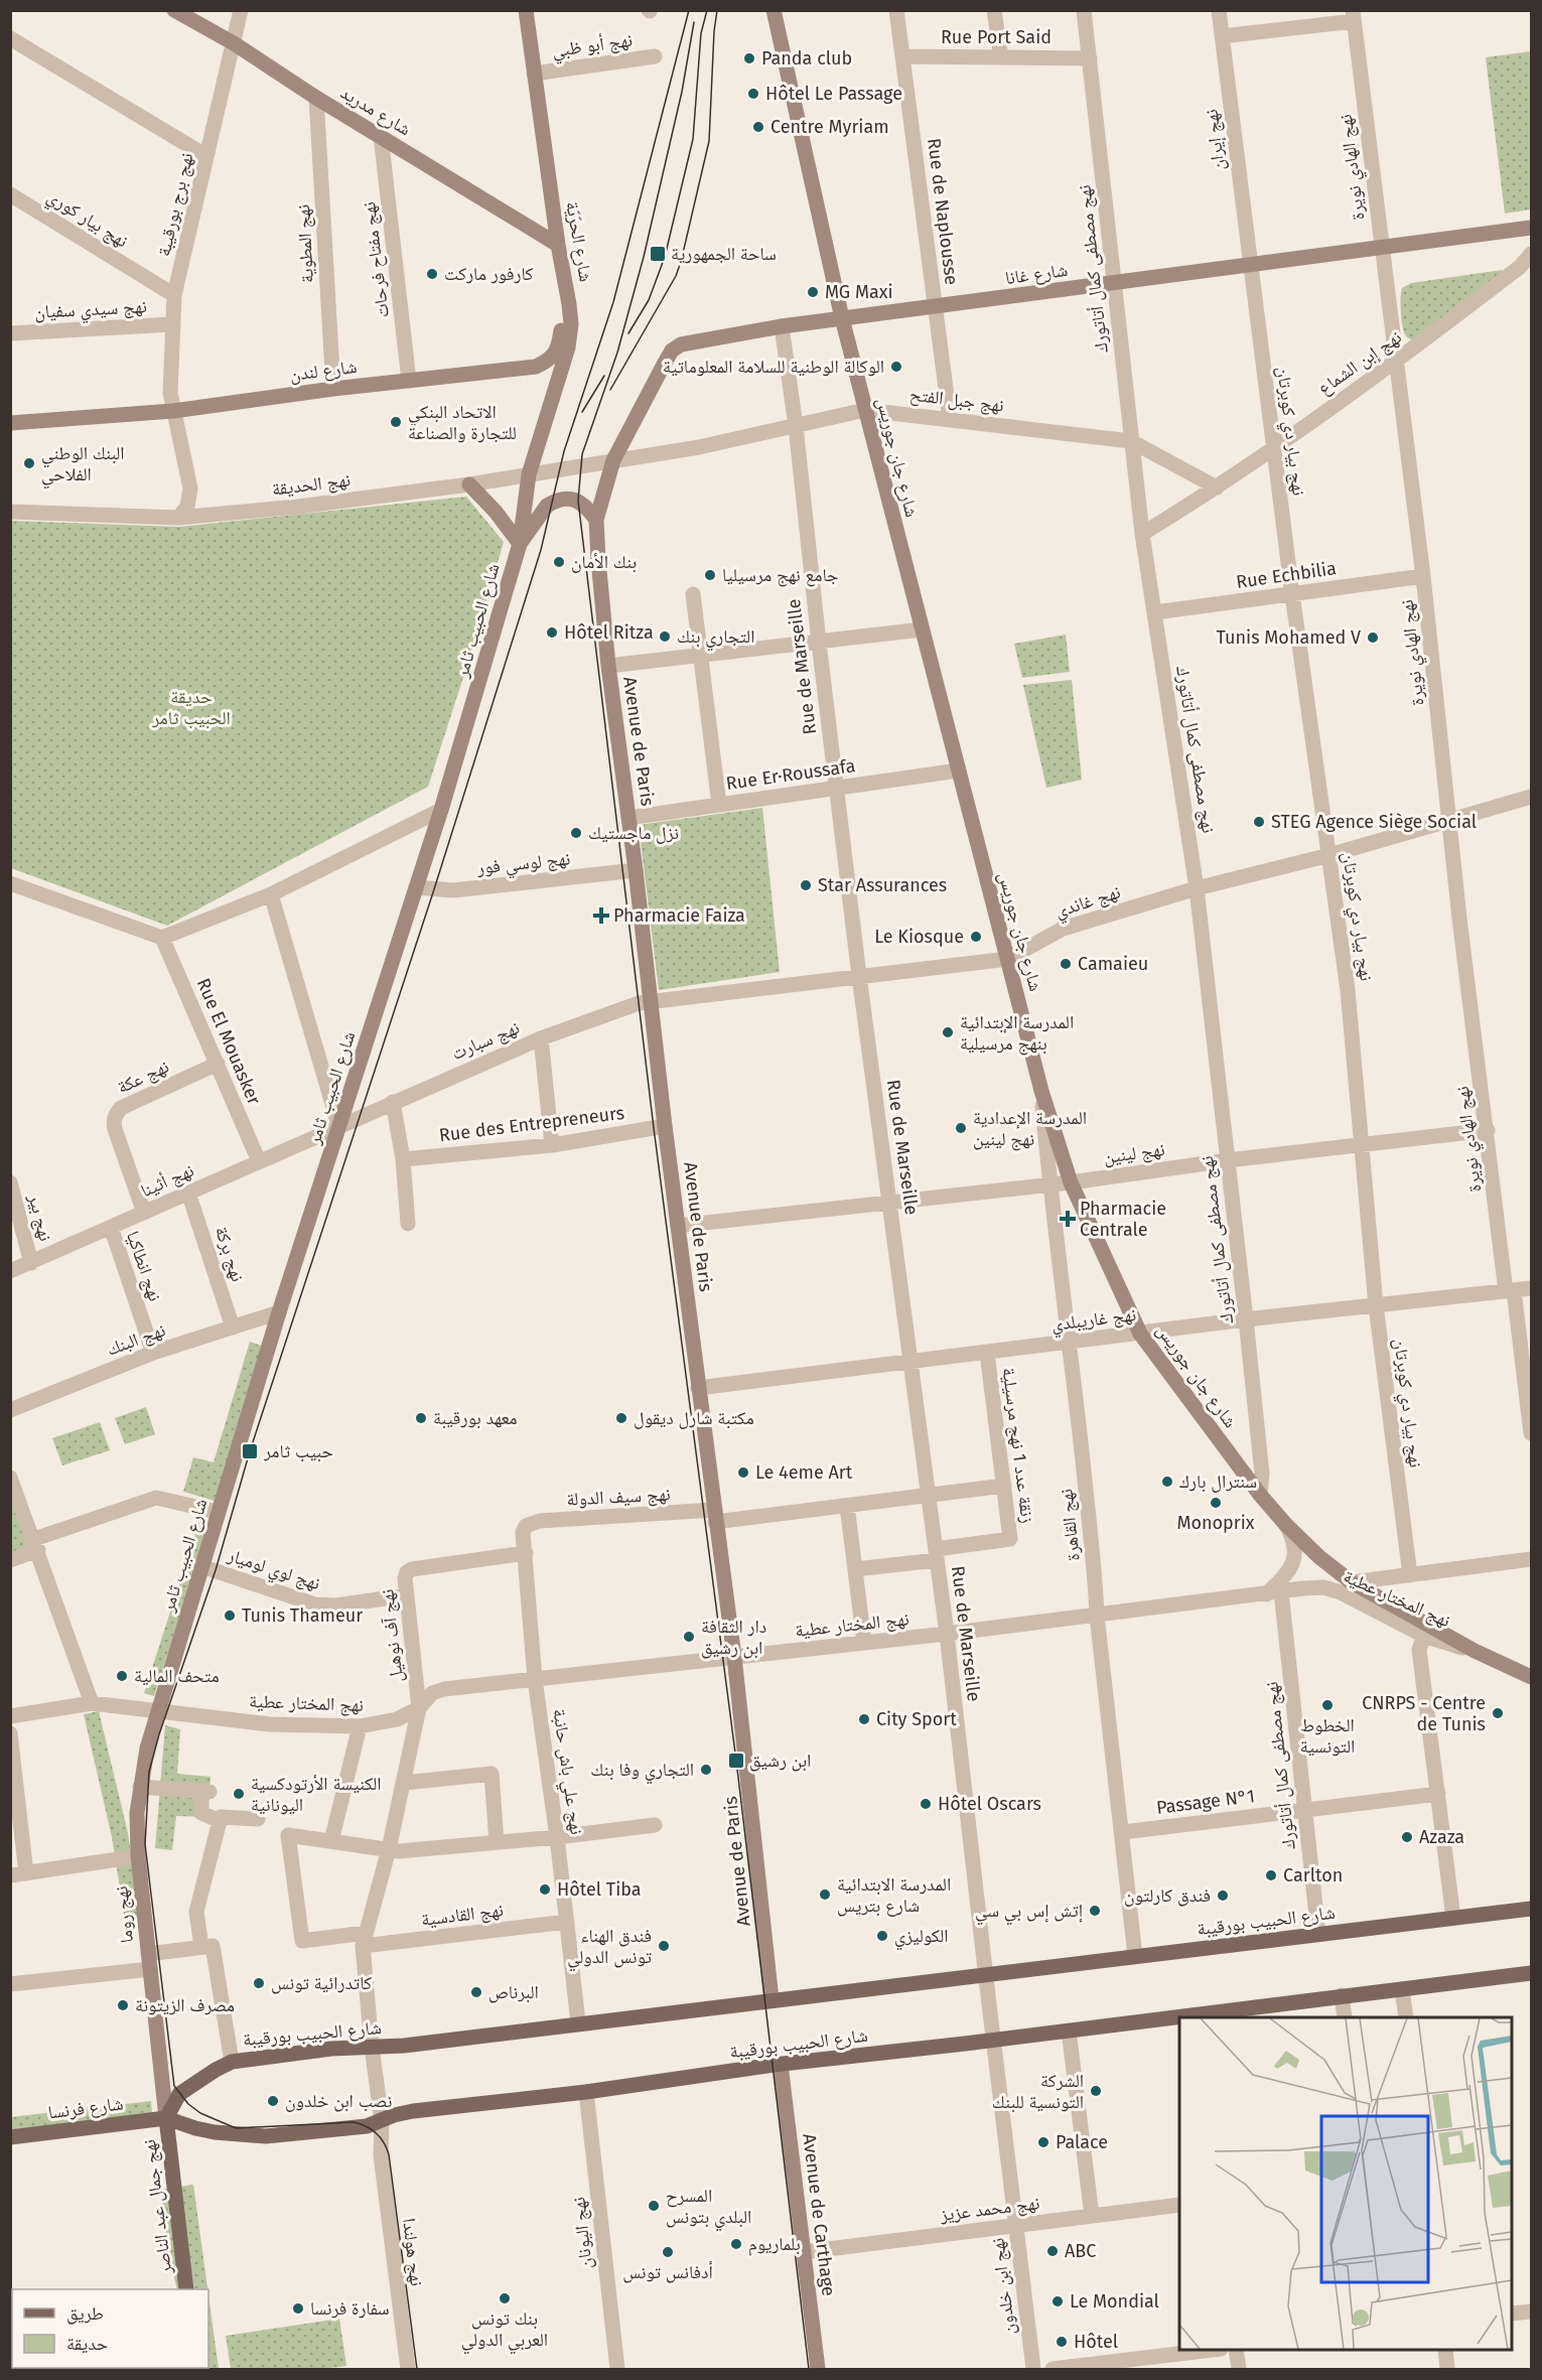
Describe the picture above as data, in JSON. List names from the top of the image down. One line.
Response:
{"streets":{"main road":["شارع مدريد","شارع الحرّيّة","شارع غانا","شارع لندن","شارع جان جوريس","شارع الحبيب ثامر","Avenue de Paris","نهج روما","شارع الحبيب بورقيبة","شارع فرنسا","نهج جمال عبد الناصر","Avenue de Carthage"],"street":["Rue Port Said","نهج أبو ظبي","نهج إيران","نهج الهادي نويرة","نهج برج بورقيبة","Rue de Naplousse","نهج بيار كوري","نهج المطوية","نهج مفتاح فرحات","نهج مصطفى كمال أتاتورك","نهج سيدي سفيان","نهج إبن الشماع","نهج جبل الفتح","نهج بيار دي كوبرتان","نهج الحديقة","Rue Echbilia","Rue de Marseille","Rue Er·Roussafa","نهج لوسي فور","نهج غاندي","نهج سبارت","Rue El Mouasker","نهج عكة","Rue des Entrepreneurs","نهج لينين","نهج أثينا","نهج بير","نهج بركة","نهج انطاكيا","نهج غاريبلدي","نهج البنك","زنقة عدد 1 نهج مرسيلية","نهج سيف الدولة","نهج القاهرة","نهج لوي لوميار","نهج المختار عطية","نهج آف نوهيل","نهج علي باش حانبة","Passage N°1","نهج القادسية","نهج محمد عزيز","نهج اليونان","نهج هولندا","نهج ابن خلدون"]},"crossings":[["Rue Port Said","Rue de Naplousse"],["Rue Port Said","نهج مصطفى كمال أتاتورك"],["نهج أبو ظبي","شارع الحرّيّة"],["شارع مدريد","نهج برج بورقيبة"],["شارع مدريد","شارع الحرّيّة"],["شارع مدريد","نهج المطوية"],["شارع مدريد","نهج مفتاح فرحات"],["نهج إيران","شارع غانا"],["نهج إيران","نهج بيار دي كوبرتان"],["نهج الهادي نويرة","شارع غانا"],["نهج الهادي نويرة","نهج إبن الشماع"],["نهج الهادي نويرة","Rue Echbilia"],["نهج الهادي نويرة","نهج غاندي"],["نهج الهادي نويرة","نهج لينين"],["نهج الهادي نويرة","نهج غاريبلدي"],["نهج برج بورقيبة","نهج بيار كوري"],["نهج برج بورقيبة","نهج سيدي سفيان"],["نهج برج بورقيبة","شارع لندن"],["نهج برج بورقيبة","نهج الحديقة"],["Rue de Naplousse","شارع غانا"],["Rue de Naplousse","نهج جبل الفتح"],["شارع الحرّيّة","شارع لندن"],["شارع الحرّيّة","نهج الحديقة"],["شارع الحرّيّة","شارع الحبيب ثامر"],["نهج المطوية","شارع لندن"],["نهج مفتاح فرحات","شارع لندن"],["نهج مصطفى كمال أتاتورك","شارع غانا"],["نهج مصطفى كمال أتاتورك","نهج إبن الشماع"],["نهج مصطفى كمال أتاتورك","نهج جبل الفتح"],["نهج مصطفى كمال أتاتورك","شارع جان جوريس"],["نهج مصطفى كمال أتاتورك","Rue Echbilia"],["نهج مصطفى كمال أتاتورك","نهج غاندي"],["نهج مصطفى كمال أتاتورك","نهج لينين"],["نهج مصطفى كمال أتاتورك","نهج غاريبلدي"],["نهج مصطفى كمال أتاتورك","نهج المختار عطية"],["نهج مصطفى كمال أتاتورك","Passage N°1"],["نهج مصطفى كمال أتاتورك","شارع الحبيب بورقيبة"],["شارع غانا","نهج جبل الفتح"],["شارع غانا","نهج بيار دي كوبرتان"],["شارع غانا","شارع جان جوريس"],["شارع غانا","نهج الحديقة"],["شارع غانا","Rue de Marseille"],["شارع غانا","Avenue de Paris"],["نهج إبن الشماع","نهج جبل الفتح"],["نهج إبن الشماع","نهج بيار دي كوبرتان"],["نهج جبل الفتح","شارع جان جوريس"],["نهج جبل الفتح","نهج الحديقة"],["نهج جبل الفتح","Rue de Marseille"],["نهج جبل الفتح","Avenue de Paris"],["نهج بيار دي كوبرتان","Rue Echbilia"],["نهج بيار دي كوبرتان","نهج غاندي"],["نهج بيار دي كوبرتان","نهج لينين"],["نهج بيار دي كوبرتان","نهج غاريبلدي"],["نهج بيار دي كوبرتان","نهج المختار عطية"],["شارع جان جوريس","Rue Er·Roussafa"],["شارع جان جوريس","نهج غاندي"],["شارع جان جوريس","نهج لينين"],["شارع جان جوريس","نهج غاريبلدي"],["شارع جان جوريس","نهج القاهرة"],["شارع جان جوريس","نهج المختار عطية"],["نهج الحديقة","شارع الحبيب ثامر"],["نهج الحديقة","Avenue de Paris"],["شارع الحبيب ثامر","نهج لوسي فور"],["شارع الحبيب ثامر","نهج سبارت"],["شارع الحبيب ثامر","نهج أثينا"],["شارع الحبيب ثامر","نهج البنك"],["شارع الحبيب ثامر","نهج لوي لوميار"],["شارع الحبيب ثامر","نهج المختار عطية"],["شارع الحبيب ثامر","نهج روما"],["Rue de Marseille","Rue Er·Roussafa"],["Rue de Marseille","نهج غاندي"],["Rue de Marseille","نهج لينين"],["Rue de Marseille","نهج غاريبلدي"],["Rue de Marseille","زنقة عدد 1 نهج مرسيلية"],["Rue de Marseille","نهج سيف الدولة"],["Rue de Marseille","نهج المختار عطية"],["Rue de Marseille","شارع الحبيب بورقيبة"],["Rue de Marseille","نهج ابن خلدون"],["Avenue de Paris","Rue Er·Roussafa"],["Avenue de Paris","نهج لوسي فور"],["Avenue de Paris","نهج غاندي"],["Avenue de Paris","نهج سبارت"],["Avenue de Paris","Rue des Entrepreneurs"],["Avenue de Paris","نهج لينين"],["Avenue de Paris","نهج غاريبلدي"],["Avenue de Paris","نهج سيف الدولة"],["Avenue de Paris","نهج المختار عطية"],["Avenue de Paris","شارع الحبيب بورقيبة"],["نهج غاندي","نهج سبارت"],["نهج سبارت","نهج أثينا"],["Rue El Mouasker","نهج عكة"],["Rue El Mouasker","نهج أثينا"],["نهج عكة","نهج أثينا"],["نهج لينين","نهج القاهرة"],["نهج أثينا","نهج بير"],["نهج أثينا","نهج بركة"],["نهج أثينا","نهج انطاكيا"],["نهج بركة","نهج البنك"],["نهج انطاكيا","نهج البنك"],["نهج غاريبلدي","زنقة عدد 1 نهج مرسيلية"],["نهج غاريبلدي","نهج القاهرة"],["زنقة عدد 1 نهج مرسيلية","نهج سيف الدولة"],["نهج سيف الدولة","نهج علي باش حانبة"],["نهج القاهرة","نهج المختار عطية"],["نهج القاهرة","Passage N°1"],["نهج القاهرة","شارع الحبيب بورقيبة"],["نهج لوي لوميار","نهج آف نوهيل"],["نهج المختار عطية","نهج آف نوهيل"],["نهج المختار عطية","نهج علي باش حانبة"],["نهج المختار عطية","نهج روما"],["نهج آف نوهيل","نهج علي باش حانبة"],["نهج آف نوهيل","نهج القادسية"],["نهج آف نوهيل","نهج هولندا"],["نهج علي باش حانبة","نهج القادسية"],["نهج علي باش حانبة","شارع الحبيب بورقيبة"],["نهج روما","شارع الحبيب بورقيبة"],["نهج روما","شارع فرنسا"],["نهج روما","نهج جمال عبد الناصر"],["نهج القادسية","نهج هولندا"],["شارع الحبيب بورقيبة","شارع فرنسا"],["شارع الحبيب بورقيبة","نهج جمال عبد الناصر"],["شارع الحبيب بورقيبة","Avenue de Carthage"],["شارع الحبيب بورقيبة","نهج اليونان"],["شارع الحبيب بورقيبة","نهج هولندا"],["شارع الحبيب بورقيبة","نهج ابن خلدون"],["شارع فرنسا","نهج جمال عبد الناصر"],["نهج محمد عزيز","Avenue de Carthage"],["نهج محمد عزيز","نهج ابن خلدون"]],"parks":["حديقة الحبيب ثامر"],"places":{"other":["Panda club","Hôtel Le Passage","Centre Myriam","كارفور ماركت","MG Maxi","الوكالة الوطنية للسلامة المعلوماتية","الاتحاد البنكي للتجارة والصناعة","البنك الوطني الفلاحي","بنك الأمان","جامع نهج مرسيليا","Hôtel Ritza","التجاري بنك","Tunis Mohamed V","STEG Agence Siège Social","نزل ماجستيك","Star Assurances","Le Kiosque","Camaieu","المدرسة الإبتدائية بنهج مرسيلية","المدرسة الإعدادية نهج لينين","معهد بورقيبة","مكتبة شارل ديقول","Le 4eme Art","سنترال بارك","Monoprix","Tunis Thameur","دار الثقافة ابن رشيق","متحف المالية","الخطوط التونسية","CNRPS - Centre de Tunis","City Sport","التجاري وفا بنك","الكنيسة الأرتودكسية اليونانية","Hôtel Oscars","Azaza","Carlton","Hôtel Tiba","المدرسة الابتدائية شارع بتريس","فندق كارلتون","إتش إس بي سي","الكوليزي","فندق الهناء تونس الدولي","كاتدرائية تونس","البرناص","مصرف الزيتونة","الشركة التونسية للبنك","نصب ابن خلدون","Palace","المسرح البلدي بتونس","بلماريوم","ABC","أدفانس تونس","بنك تونس العربي الدولي","Le Mondial","سفارة فرنسا","Hôtel"],"transit":["ساحة الجمهورية","حبيب ثامر","ابن رشيق"],"health":["Pharmacie Faiza","Pharmacie Centrale"]},"legend":["طريق","حديقة"]}
